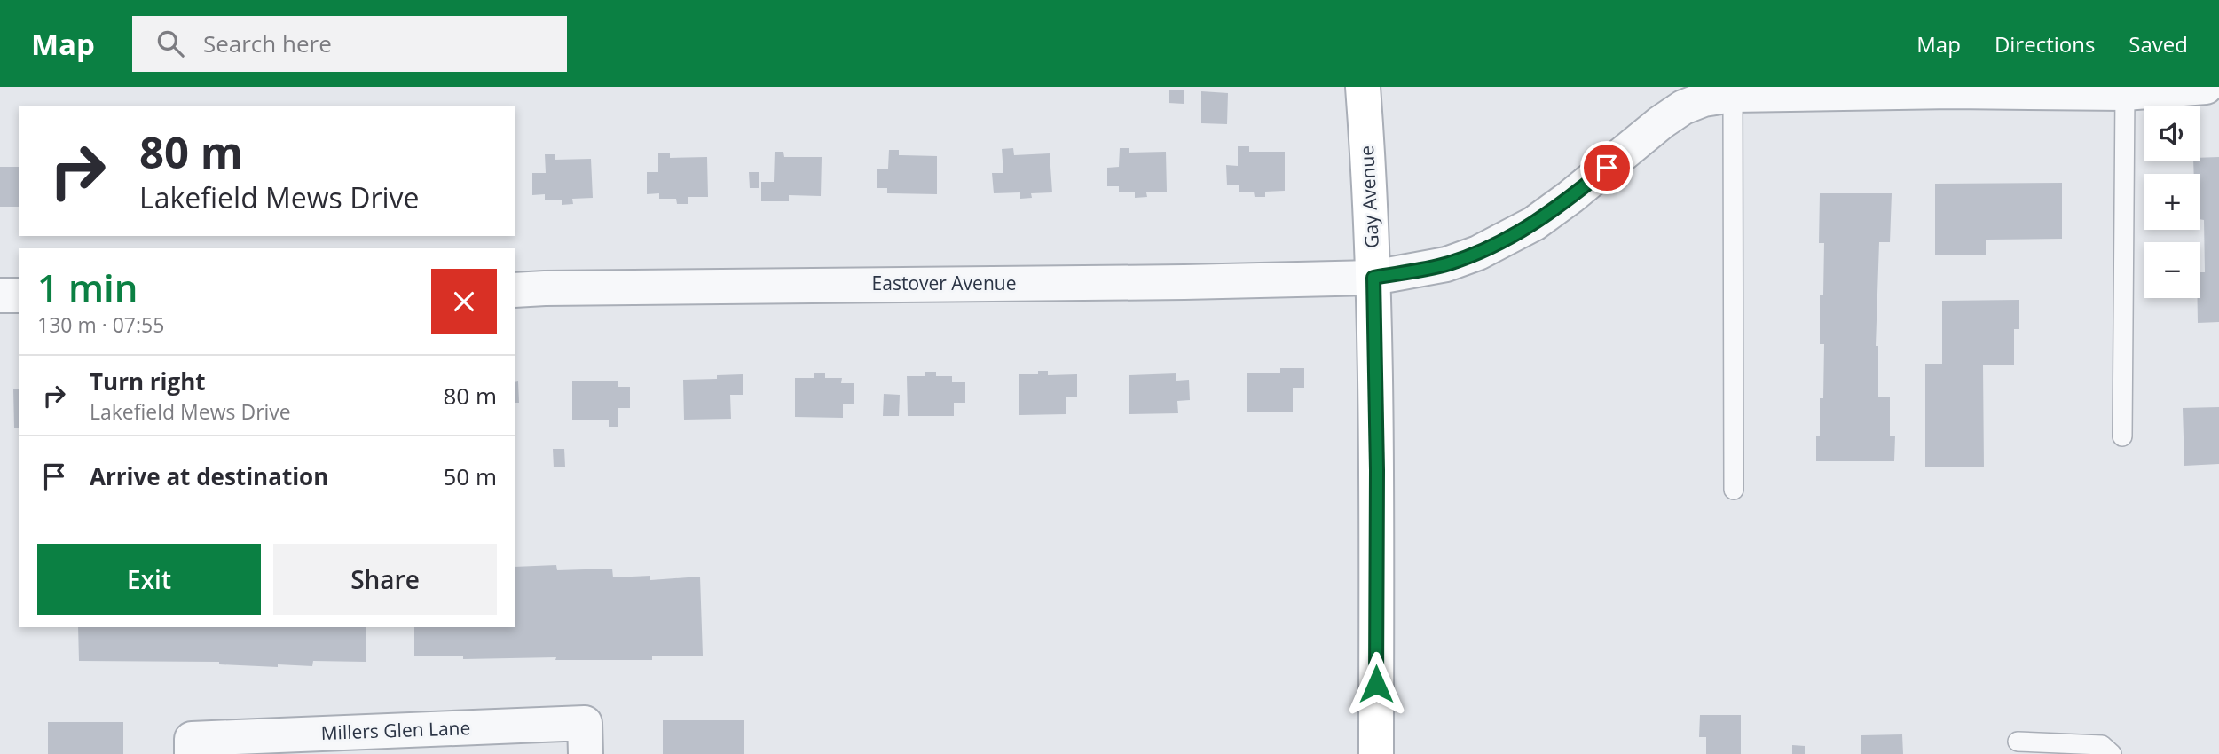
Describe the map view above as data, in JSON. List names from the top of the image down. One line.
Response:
{"streets":{"street":["Gay Avenue","Eastover Avenue","Millers Glen Lane"]},"crossings":[["Gay Avenue","Eastover Avenue"]],"page":{"header":"Map","search":"Search here","nav":["Map","Directions","Saved"],"map_buttons":["+","−"],"turn":["80 m","Lakefield Mews Drive"],"heading":["1 min","130 m · 07:55"],"list":[{"name":"Turn right","note":"Lakefield Mews Drive","value":"80 m"},{"name":"Arrive at destination","value":"50 m"}],"buttons":["Exit","Share"]}}
